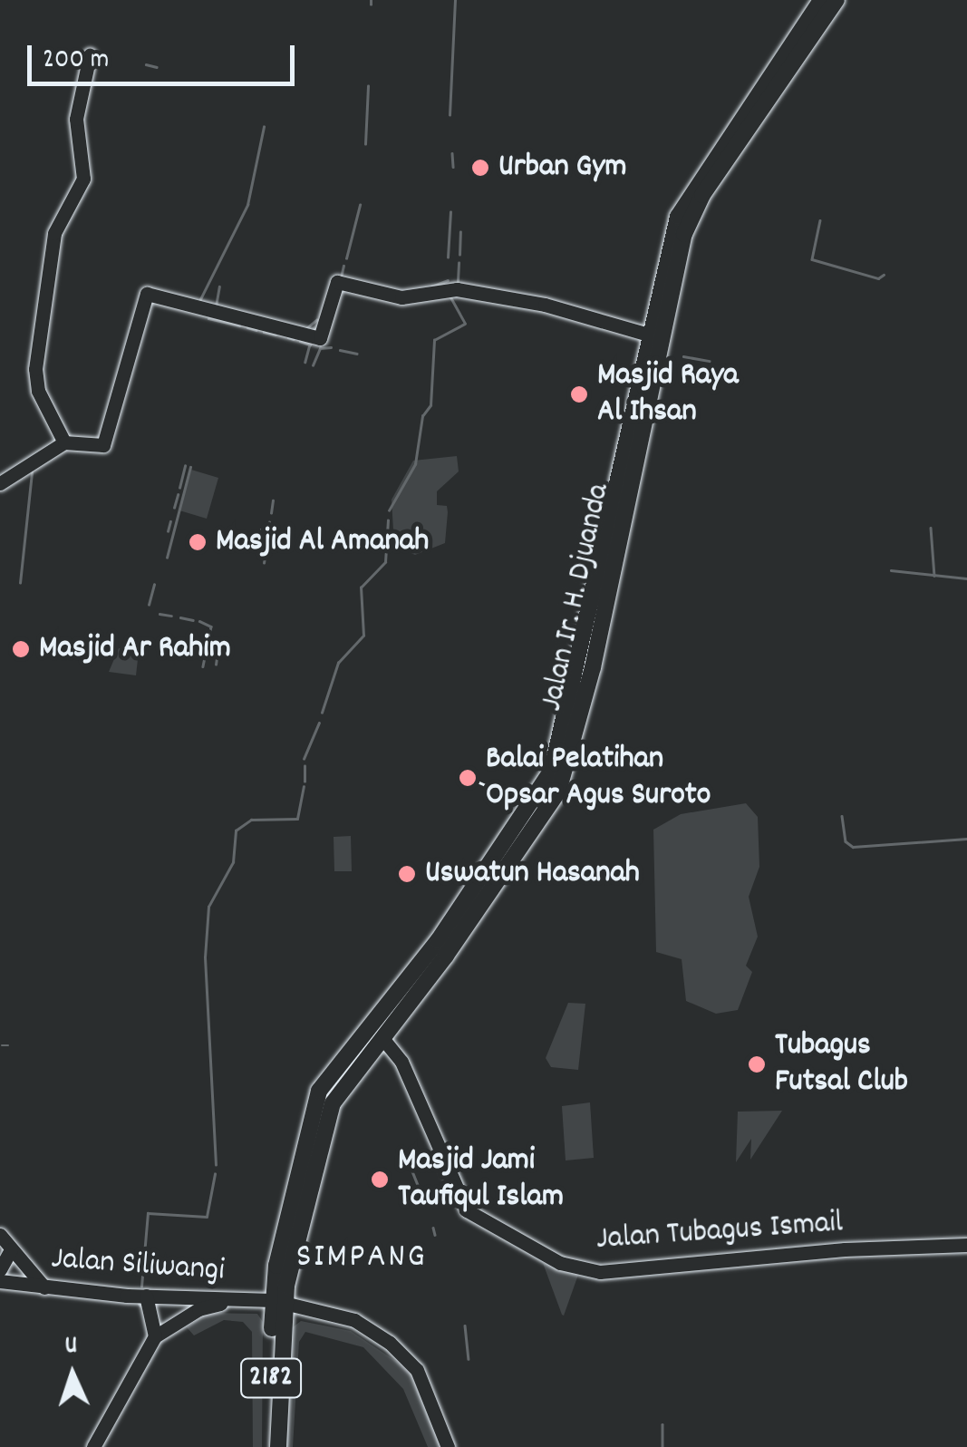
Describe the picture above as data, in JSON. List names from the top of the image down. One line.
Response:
{"streets":{"main road":["Jalan Ir. H. Djuanda","2182"],"street":["Jalan Tubagus Ismail","Jalan Siliwangi"]},"crossings":[["Jalan Ir. H. Djuanda","Jalan Tubagus Ismail"],["Jalan Ir. H. Djuanda","Jalan Siliwangi"]],"districts":["SIMPANG"],"places":["Urban Gym","Masjid Raya Al Ihsan","Masjid Al Amanah","Masjid Ar Rahim","Balai Pelatihan Opsar Agus Suroto","Uswatun Hasanah","Tubagus Futsal Club","Masjid Jami Taufiqul Islam"],"scale_bar":"200 m","north":"top"}
